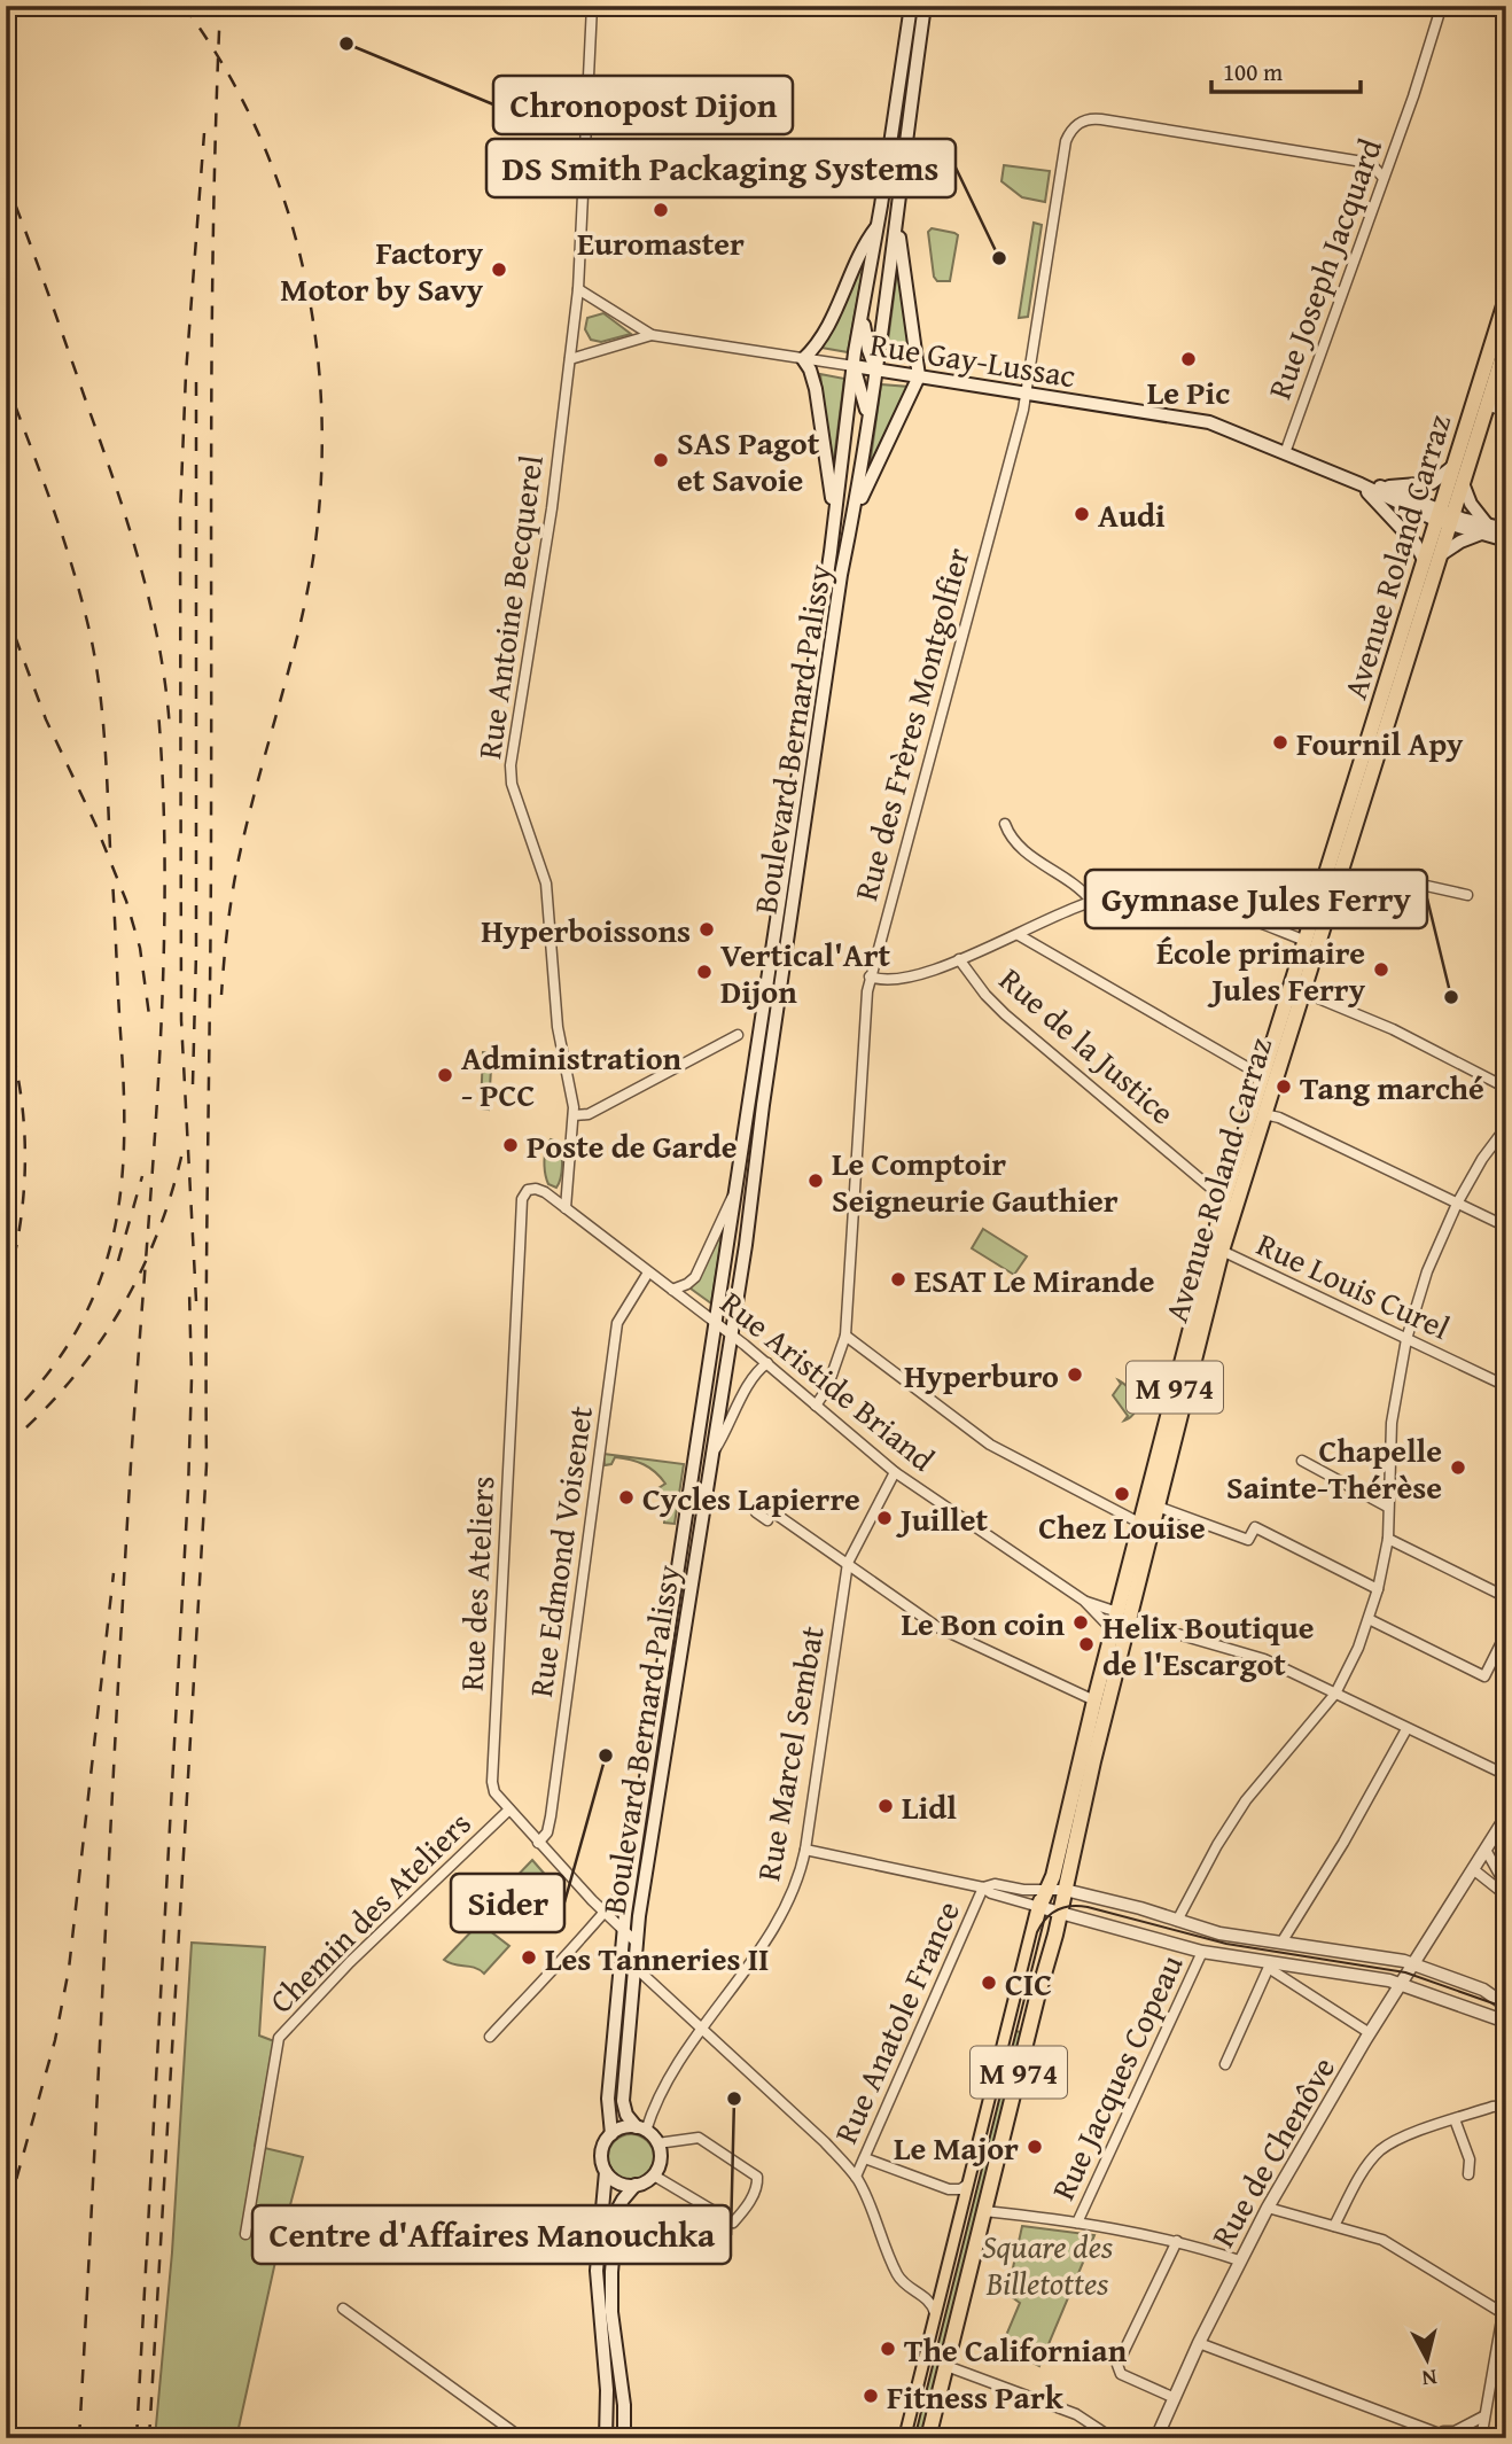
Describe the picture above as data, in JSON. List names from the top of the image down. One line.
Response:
{"streets":{"main road":["Rue Gay-Lussac","Avenue Roland Carraz","Boulevard Bernard Palissy","M 974"],"street":["Rue Joseph Jacquard","Rue Antoine Becquerel","Rue des Frères Montgolfier","Rue de la Justice","Rue Louis Curel","Rue Aristide Briand","Rue Edmond Voisenet","Rue des Ateliers","Rue Marcel Sembat","Chemin des Ateliers","Rue Anatole France","Rue Jacques Copeau","Rue de Chenôve"]},"crossings":[["Rue Joseph Jacquard","Rue Gay-Lussac"],["Rue Joseph Jacquard","Rue des Frères Montgolfier"],["Rue Gay-Lussac","Avenue Roland Carraz"],["Rue Gay-Lussac","Rue Antoine Becquerel"],["Rue Gay-Lussac","Rue des Frères Montgolfier"],["Rue Gay-Lussac","Boulevard Bernard Palissy"],["Avenue Roland Carraz","Rue de la Justice"],["Avenue Roland Carraz","Rue Louis Curel"],["Avenue Roland Carraz","Rue Aristide Briand"],["Avenue Roland Carraz","M 974"],["Rue Antoine Becquerel","Rue Aristide Briand"],["Rue des Frères Montgolfier","Rue Aristide Briand"],["Boulevard Bernard Palissy","Rue Aristide Briand"],["Boulevard Bernard Palissy","Rue des Ateliers"],["Rue Aristide Briand","Rue Edmond Voisenet"],["Rue Aristide Briand","Rue des Ateliers"],["Rue Aristide Briand","Rue Marcel Sembat"],["Rue Edmond Voisenet","Rue des Ateliers"],["Rue des Ateliers","Chemin des Ateliers"]],"parks":["Square des Billetottes"],"places":["Chronopost Dijon","Euromaster","DS Smith Packaging Systems","Factory Motor by Savy","Le Pic","SAS Pagot et Savoie","Audi","Fournil Apy","Hyperboissons","École primaire Jules Ferry","Vertical'Art Dijon","Gymnase Jules Ferry","Administration - PCC","Tang marché","Poste de Garde","Le Comptoir Seigneurie Gauthier","ESAT Le Mirande","Hyperburo","Chapelle Sainte-Thérèse","Chez Louise","Cycles Lapierre","Juillet","Le Bon coin","Helix Boutique de l'Escargot","Sider","Lidl","Les Tanneries II","CIC","Centre d'Affaires Manouchka","Le Major","The Californian","Fitness Park"],"scale_bar":"100 m","north":"bottom"}
